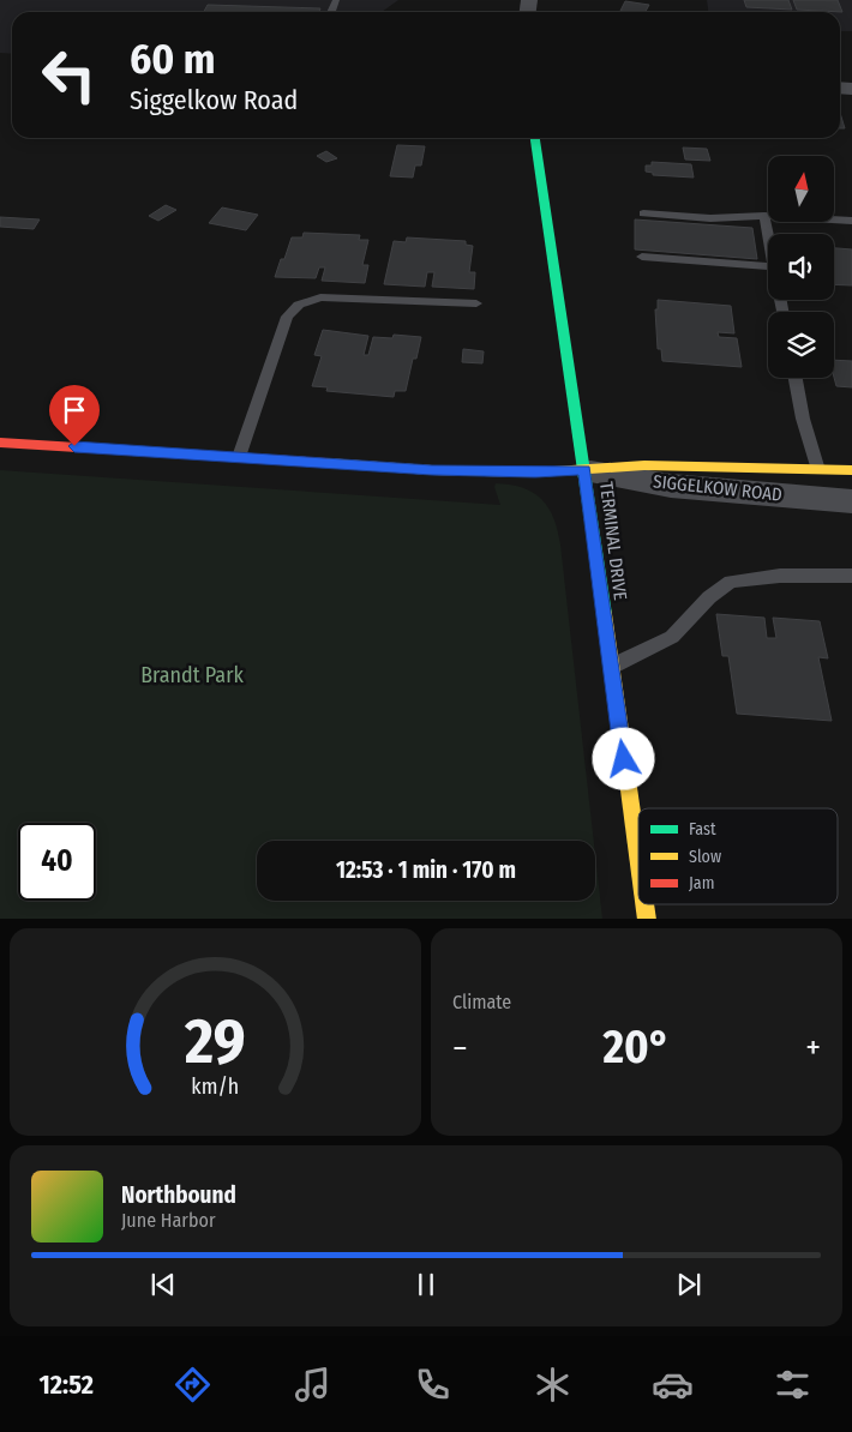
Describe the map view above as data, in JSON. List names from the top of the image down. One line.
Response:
{"streets":{"street":["SIGGELKOW ROAD","TERMINAL DRIVE"]},"crossings":[["SIGGELKOW ROAD","TERMINAL DRIVE"]],"parks":["Brandt Park"],"legend":["Fast","Slow","Jam"],"north":"top","page":{"turn":["60 m","Siggelkow Road"],"limit":"40","trip":"12:53 · 1 min · 170 m","tile":"Climate","heat":["−","20°","+"],"song":["Northbound","June Harbor"],"tabs":"12:52","gauge":["29","km/h"]}}
